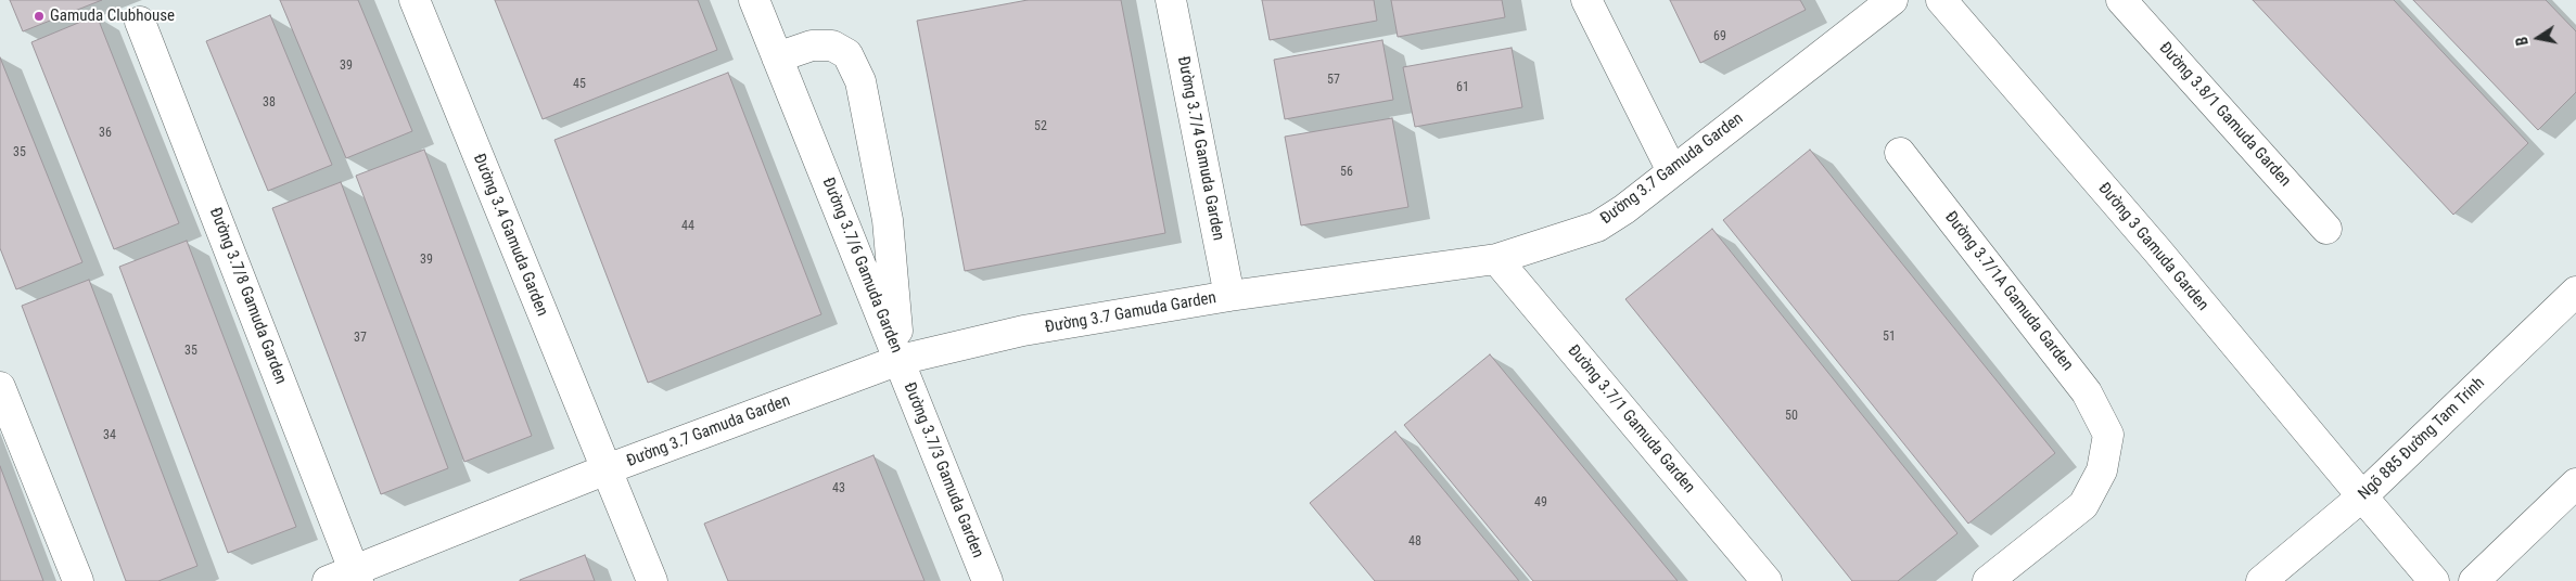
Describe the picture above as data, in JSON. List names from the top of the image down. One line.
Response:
{"streets":{"street":["Đường 3.8/1 Gamuda Garden","Đường 3.7/4 Gamuda Garden","Đường 3.7 Gamuda Garden","Đường 3.4 Gamuda Garden","Đường 3 Gamuda Garden","Đường 3.7/6 Gamuda Garden","Đường 3.7/1A Gamuda Garden","Đường 3.7/8 Gamuda Garden","Đường 3.7/1 Gamuda Garden","Ngõ 885 Đường Tam Trinh","Đường 3.7/3 Gamuda Garden"]},"crossings":[["Đường 3.7/4 Gamuda Garden","Đường 3.7 Gamuda Garden"],["Đường 3.7 Gamuda Garden","Đường 3.4 Gamuda Garden"],["Đường 3.7 Gamuda Garden","Đường 3.7/6 Gamuda Garden"],["Đường 3.7 Gamuda Garden","Đường 3.7/8 Gamuda Garden"],["Đường 3.7 Gamuda Garden","Đường 3.7/1 Gamuda Garden"],["Đường 3.7 Gamuda Garden","Đường 3.7/3 Gamuda Garden"],["Đường 3 Gamuda Garden","Ngõ 885 Đường Tam Trinh"],["Đường 3.7/6 Gamuda Garden","Đường 3.7/3 Gamuda Garden"]],"places":["Gamuda Clubhouse"],"house_numbers":["69","39","57","45","61","38","52","36","35","56","44","39","51","37","35","50","34","43","49","48"],"north":"left"}
